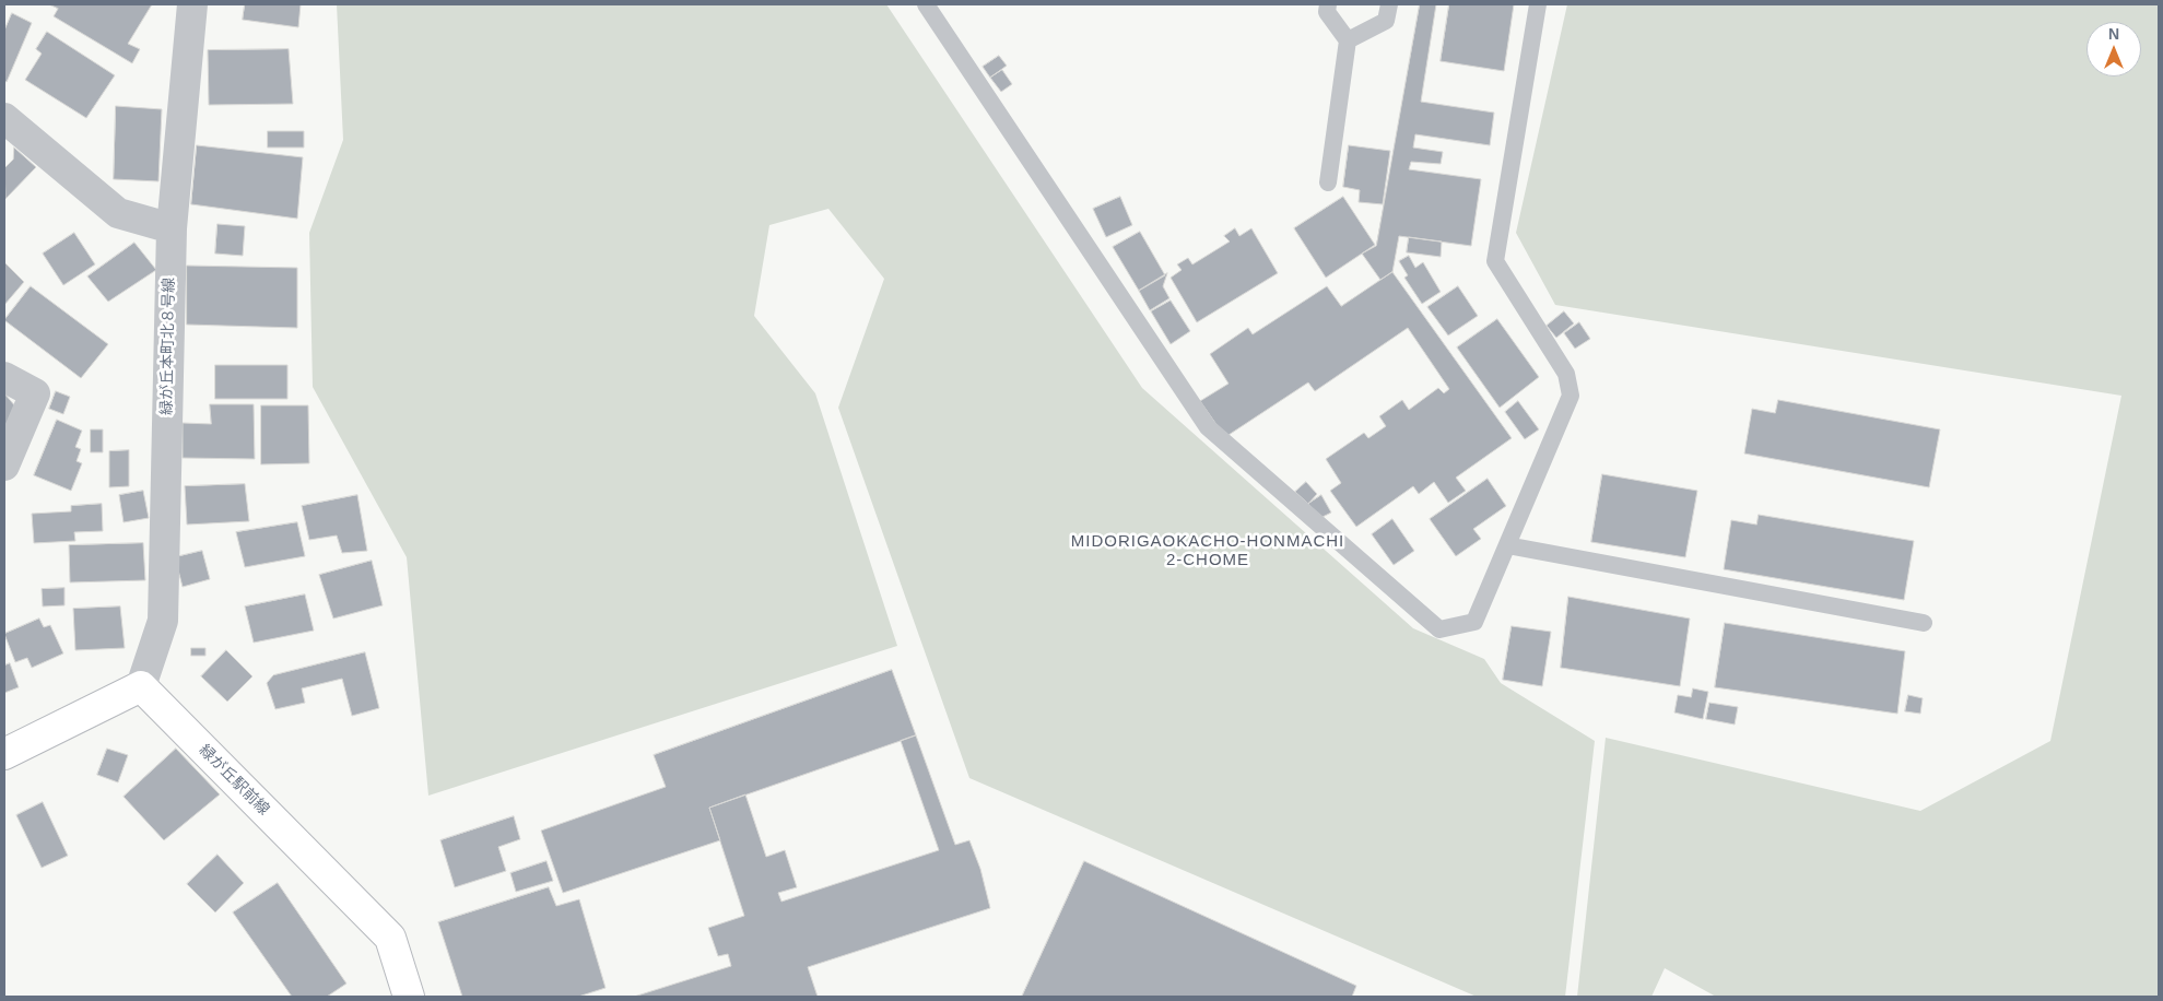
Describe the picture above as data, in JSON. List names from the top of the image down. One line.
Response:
{"streets":{"street":["緑が丘本町北８号線","緑が丘駅前線"]},"crossings":[["緑が丘本町北８号線","緑が丘駅前線"]],"districts":["MIDORIGAOKACHO-HONMACHI 2-CHOME"],"north":"top"}
